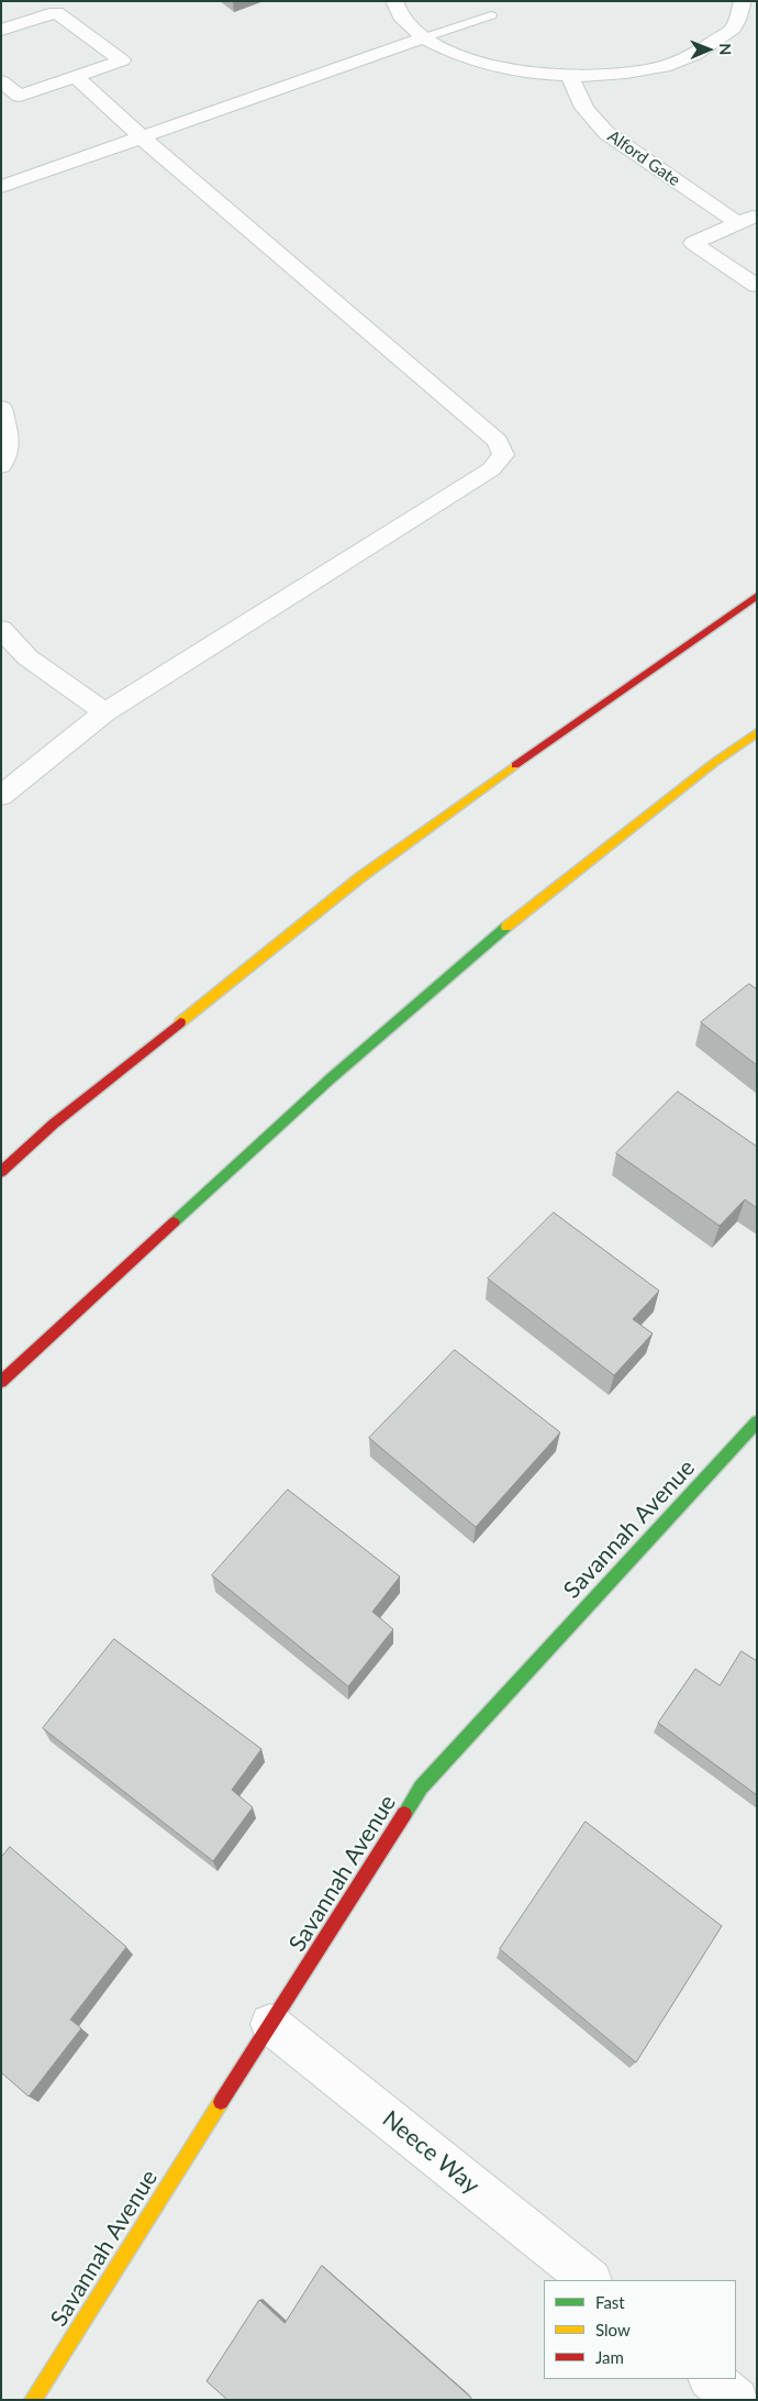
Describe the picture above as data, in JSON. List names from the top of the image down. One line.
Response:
{"streets":{"main road":["Savannah Avenue"],"street":["Alford Gate","Neece Way"]},"crossings":[["Savannah Avenue","Neece Way"]],"legend":["Fast","Slow","Jam"],"north":"right"}
